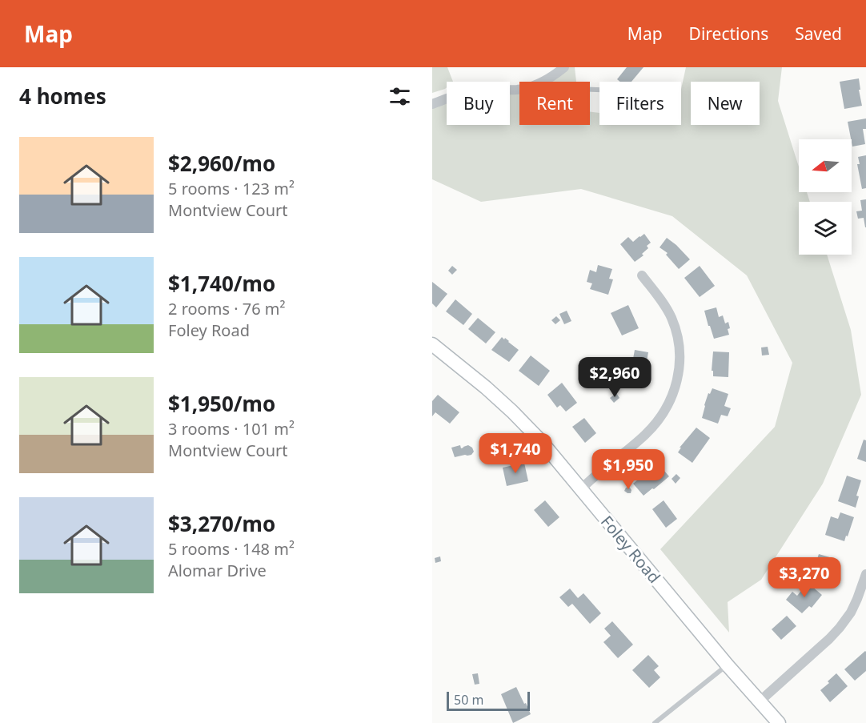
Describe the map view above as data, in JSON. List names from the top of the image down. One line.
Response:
{"streets":{"street":["Foley Road"]},"scale_bar":"50 m","north":"left","page":{"header":"Map","nav":["Map","Directions","Saved"],"heading":"4 homes","chip":["Buy","Rent","Filters","New"],"list":[{"name":"$2,960/mo","note":"5 rooms · 123 m² · Montview Court"},{"name":"$1,740/mo","note":"2 rooms · 76 m² · Foley Road"},{"name":"$1,950/mo","note":"3 rooms · 101 m² · Montview Court"},{"name":"$3,270/mo","note":"5 rooms · 148 m² · Alomar Drive"}],"price":["$2,960","$1,740","$1,950","$3,270"],"scale":"50 m"}}
